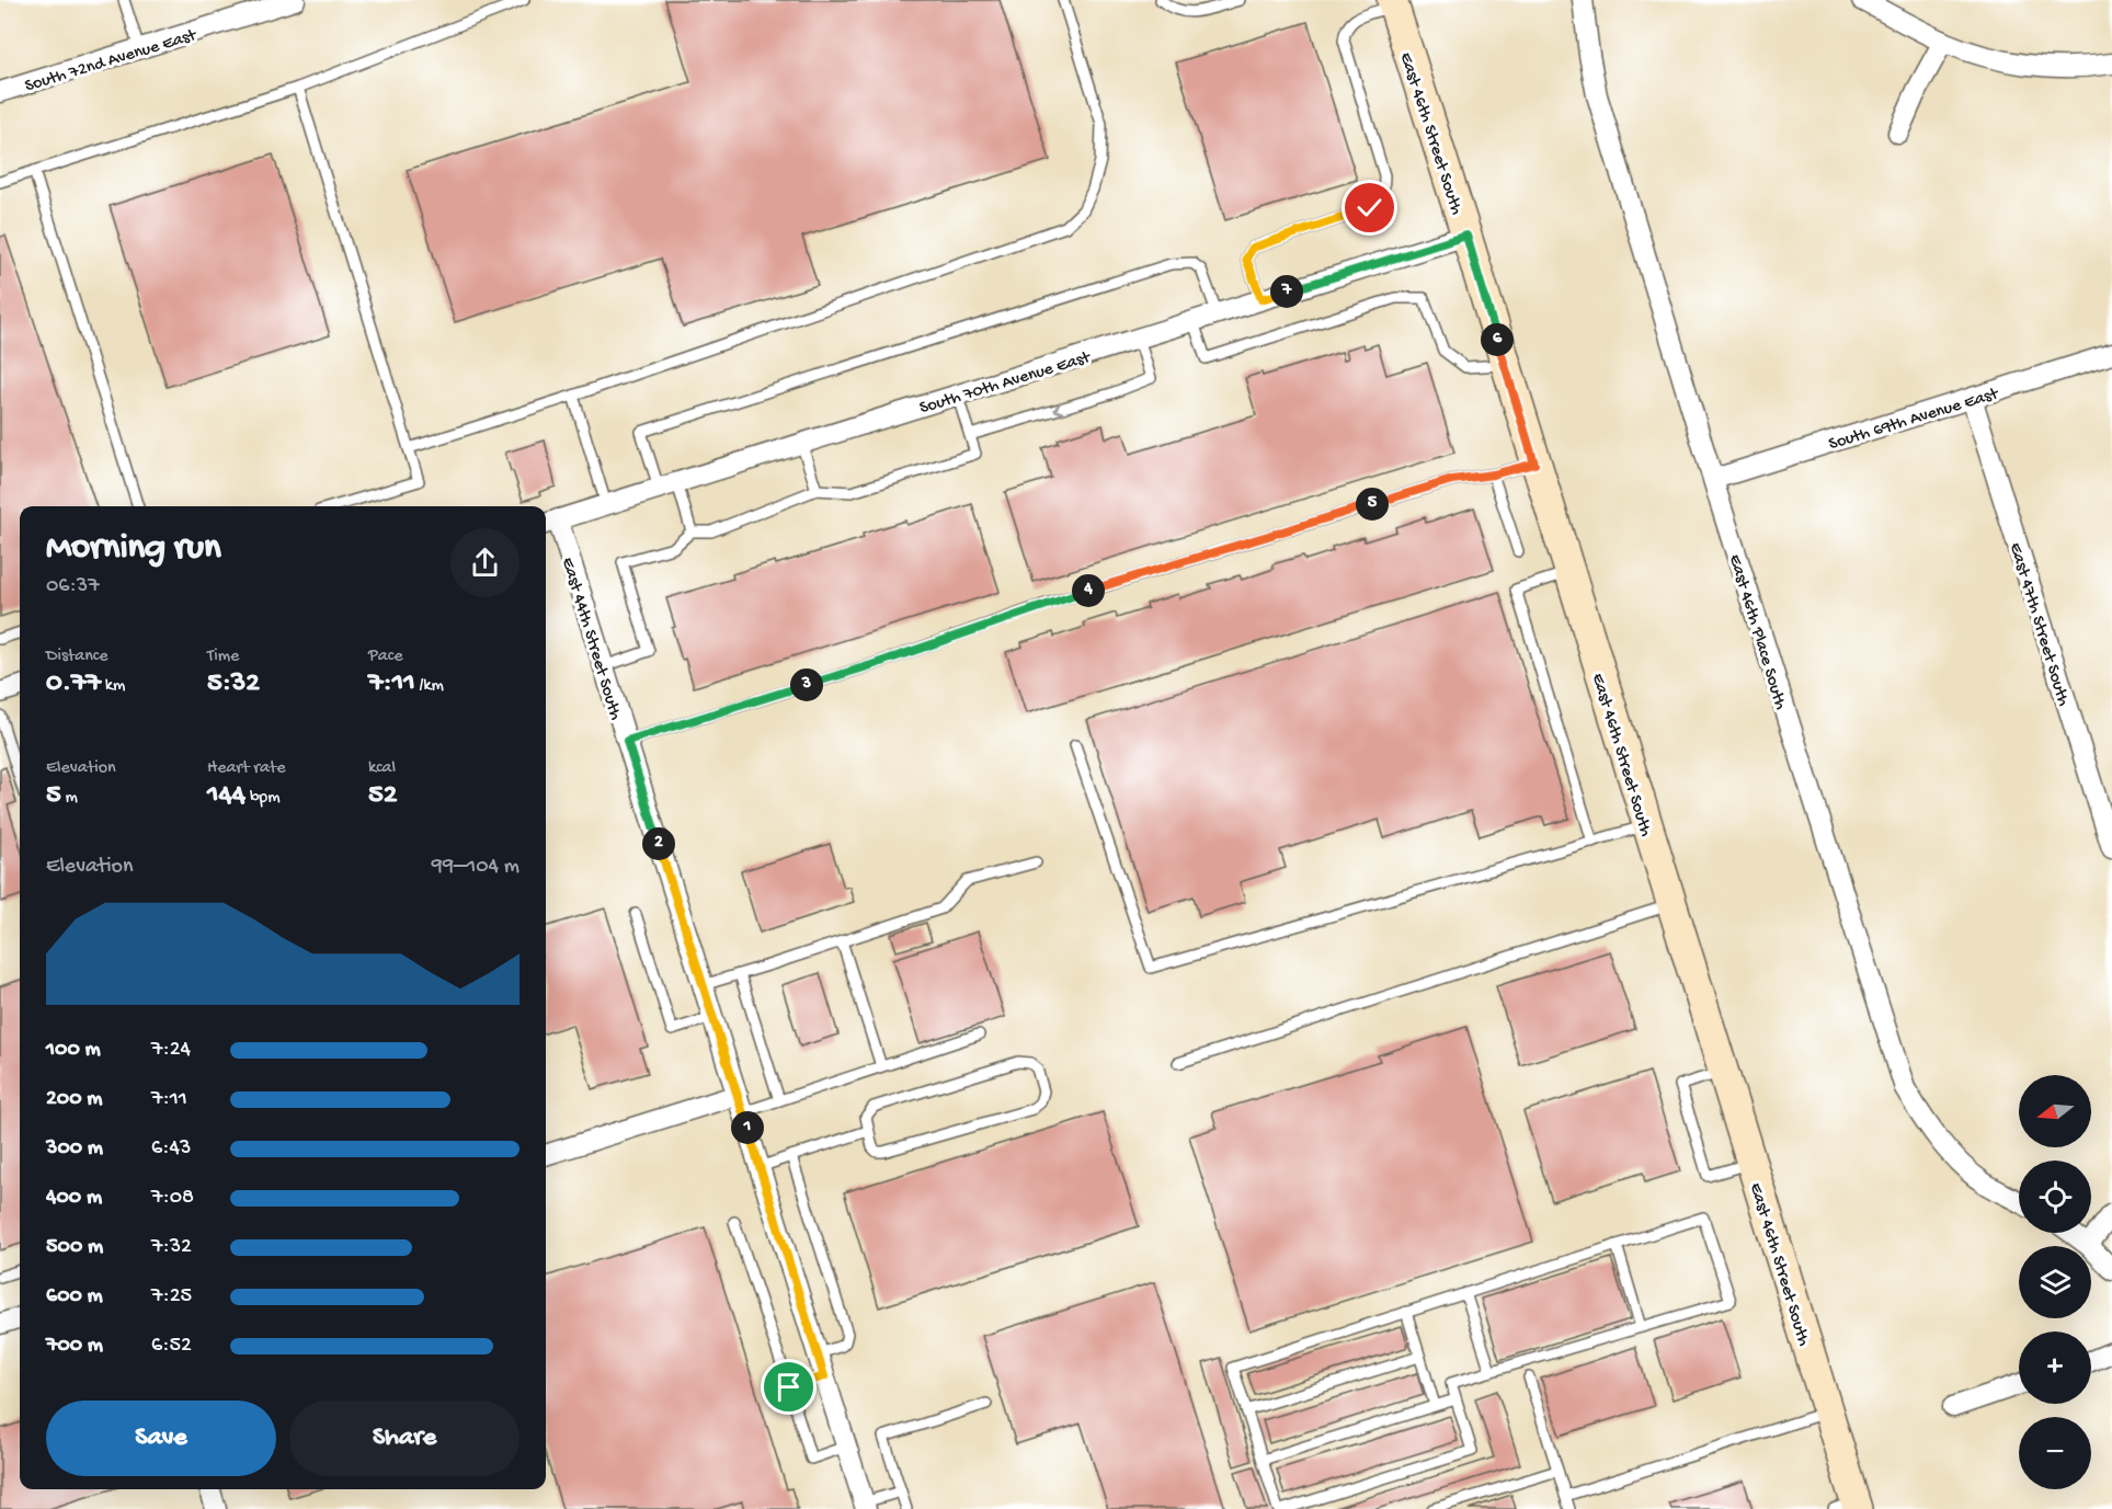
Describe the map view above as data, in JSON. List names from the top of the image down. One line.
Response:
{"streets":{"street":["South 72nd Avenue East","East 46th Street South","South 70th Avenue East","South 69th Avenue East","East 47th Street South","East 46th Place South","East 44th Street South"]},"crossings":[["East 46th Street South","South 70th Avenue East"],["South 70th Avenue East","East 44th Street South"],["South 69th Avenue East","East 47th Street South"],["South 69th Avenue East","East 46th Place South"]],"north":"left","page":{"pins":["7","6","5","4","3","2","1"],"heading":["Morning run","06:37"],"stats":[["Distance","0.77 km"],["Time","5:32"],["Pace","7:11 /km"],["Elevation","5 m"],["Heart rate","144 bpm"],["kcal","52"]],"chart":["Elevation","99–104 m"],"list":[{"name":"100 m","note":"7:24"},{"name":"200 m","note":"7:11"},{"name":"300 m","note":"6:43"},{"name":"400 m","note":"7:08"},{"name":"500 m","note":"7:32"},{"name":"600 m","note":"7:25"},{"name":"700 m","note":"6:52"}],"map_buttons":["+","−"],"buttons":["Save","Share"]}}
